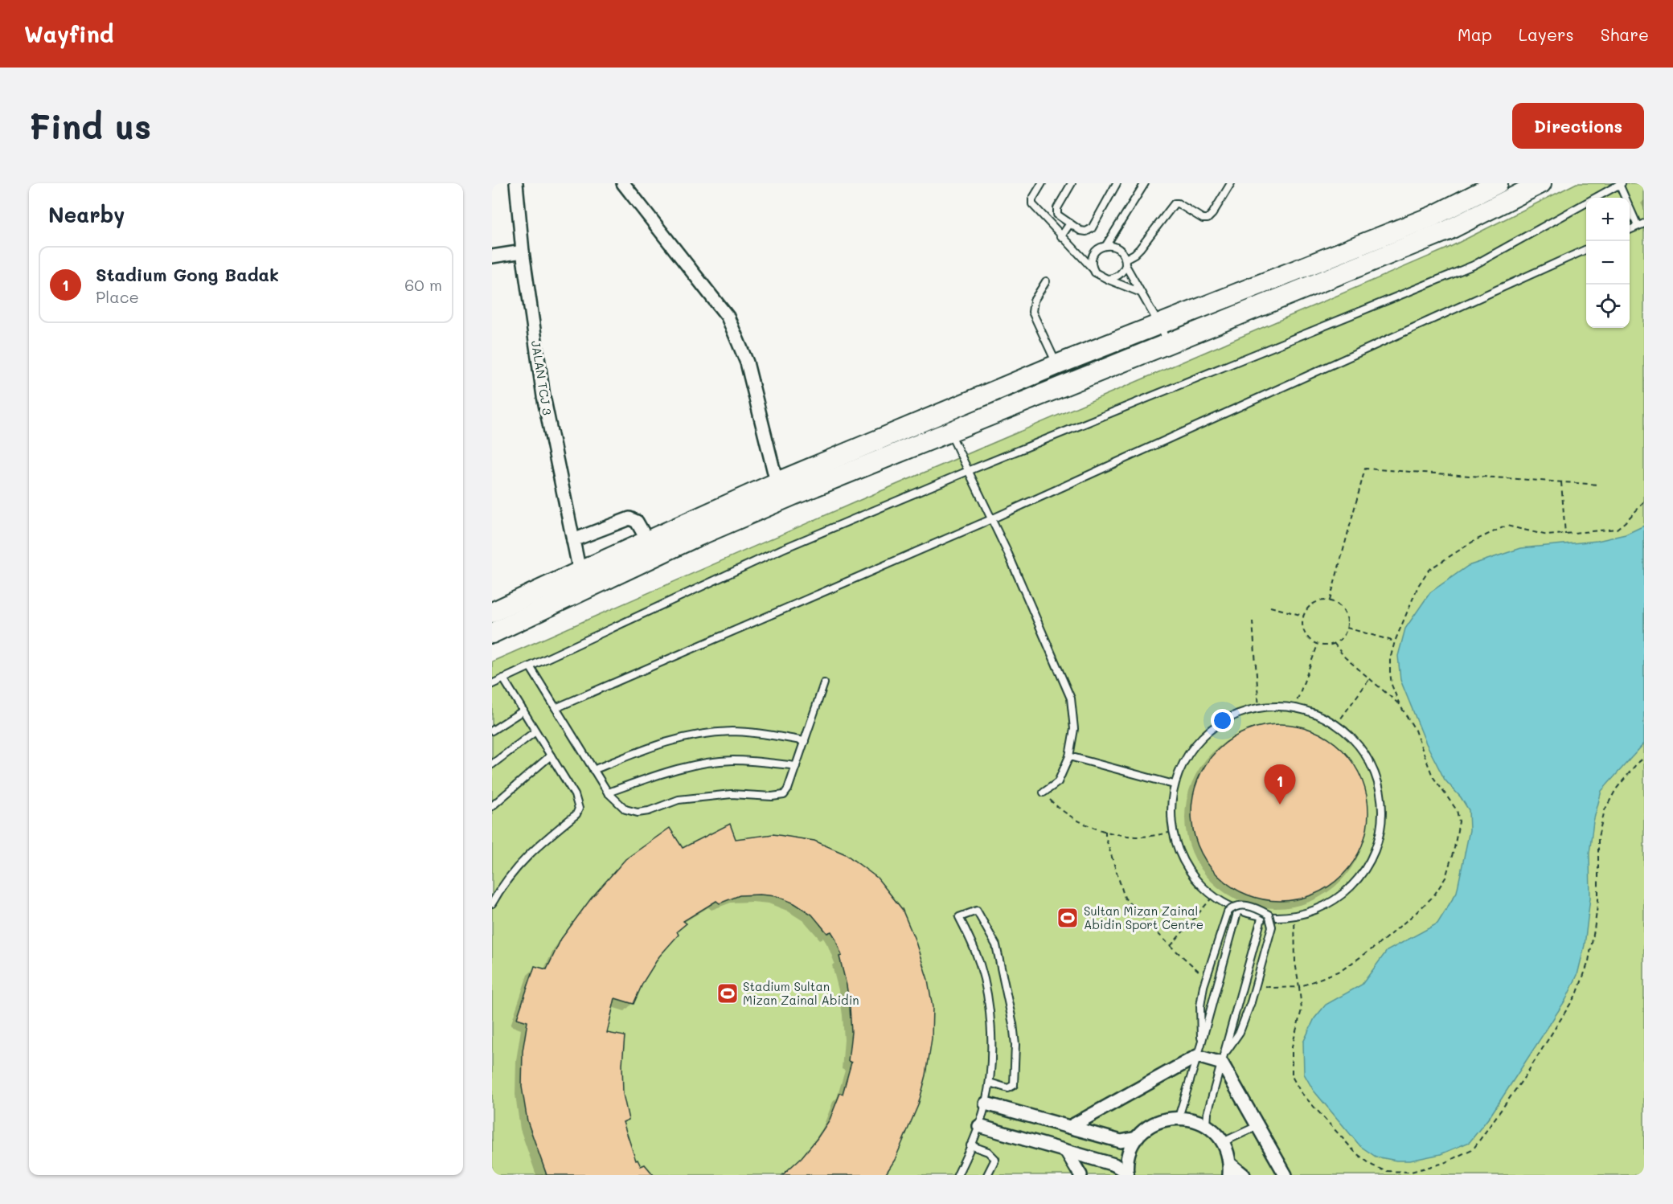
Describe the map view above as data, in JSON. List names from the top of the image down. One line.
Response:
{"streets":{"street":["JALAN TCJ 3"]},"places":{"sports":["Sultan Mizan Zainal Abidin Sport Centre","Stadium Sultan Mizan Zainal Abidin"]},"page":{"header":"Wayfind","nav":["Map","Layers","Share"],"buttons":"Directions","title":"Find us","heading":"Nearby","map_buttons":["+","−"],"list":[{"mark":"1","name":"Stadium Gong Badak","note":"Place","value":"60 m"}],"pins":"1"}}
